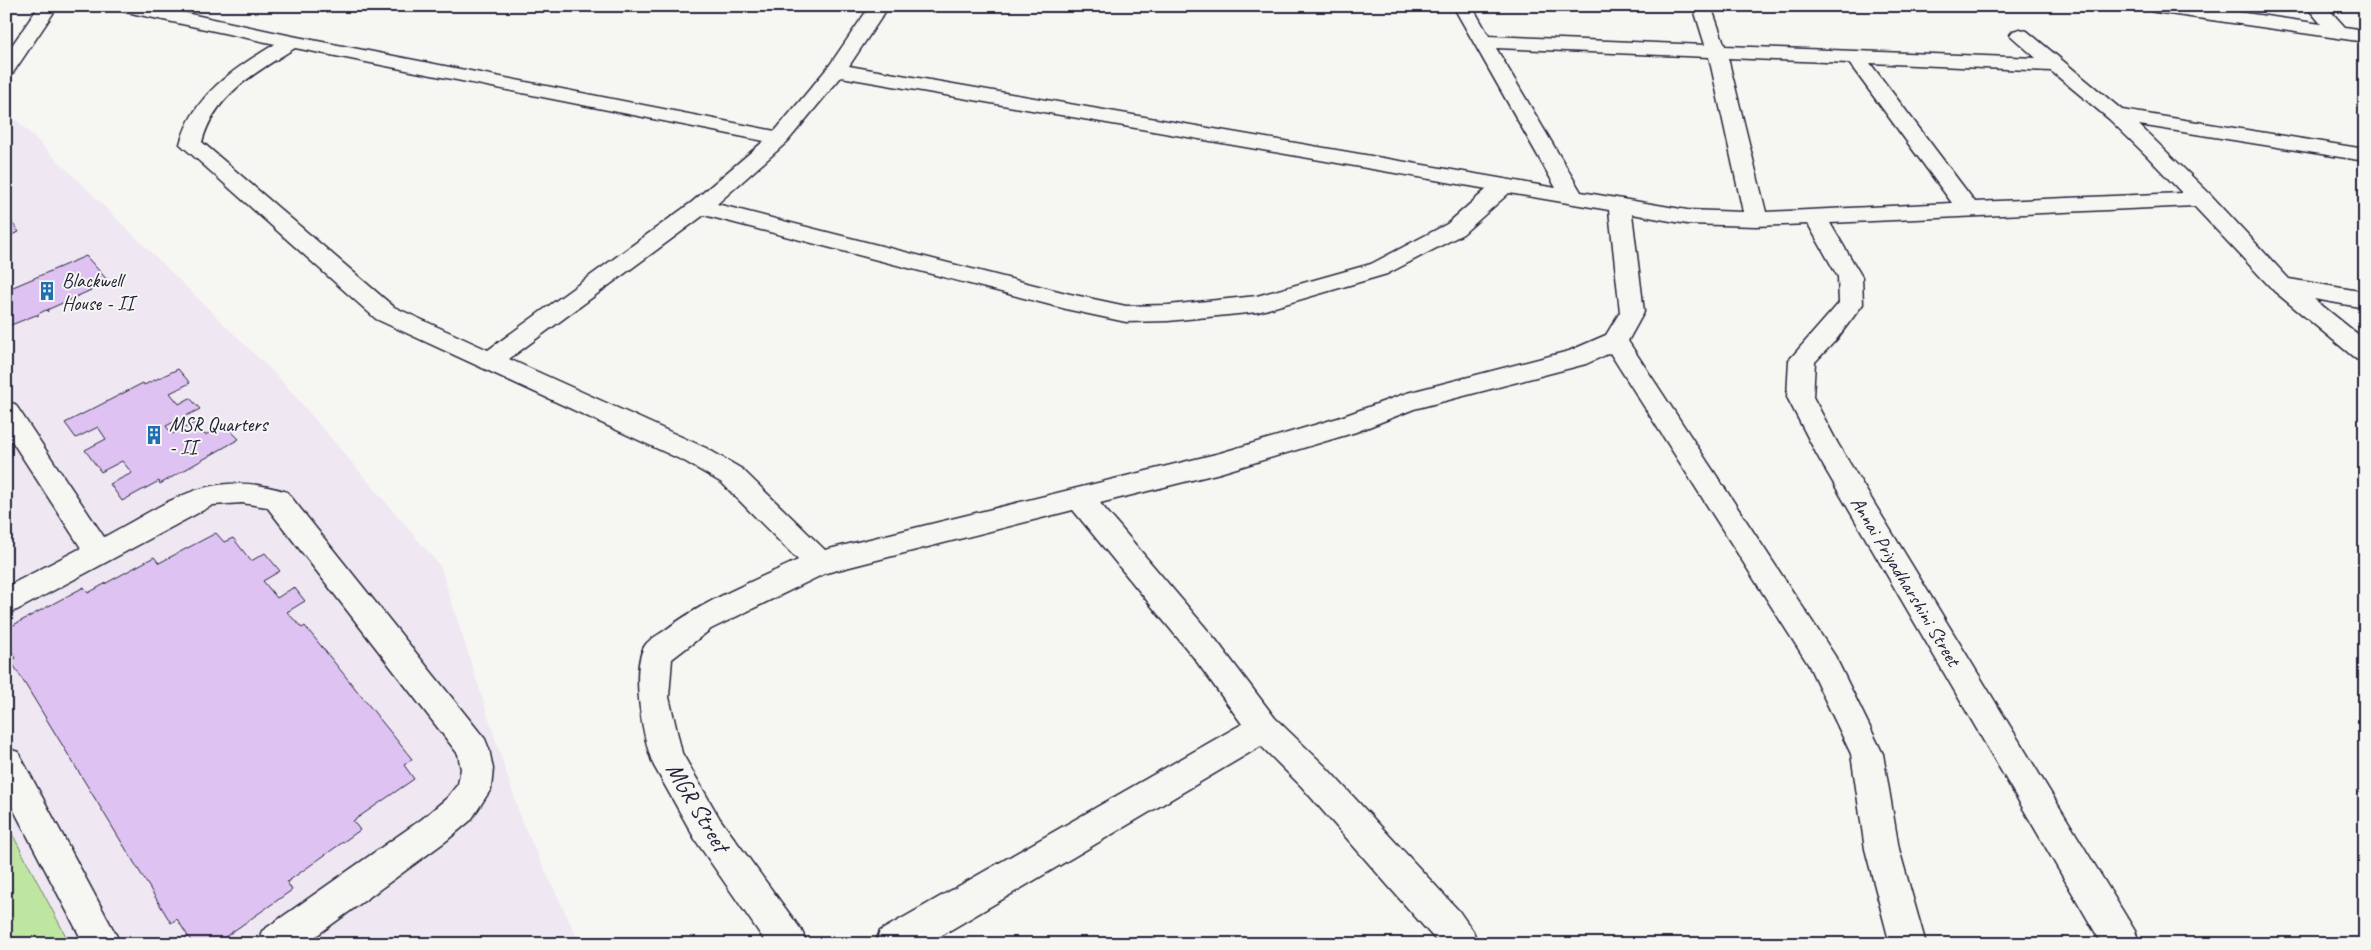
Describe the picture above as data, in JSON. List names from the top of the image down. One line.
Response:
{"streets":{"street":["Annai Priyadharshini Street","MGR Street"]},"places":{"building":["Blackwell House - II","MSR Quarters - II"]}}
